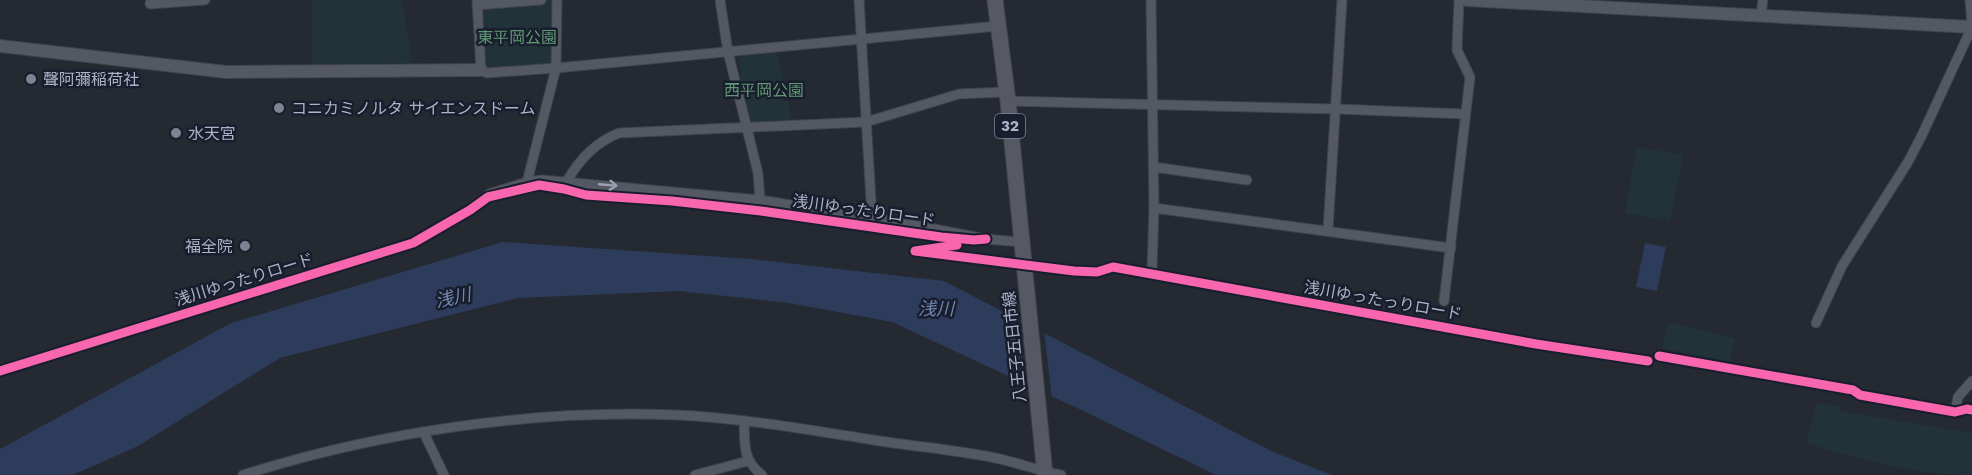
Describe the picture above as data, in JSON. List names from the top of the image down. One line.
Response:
{"streets":{"main road":["32","八王子五日市線"],"cycle path":["浅川ゆったりロード","浅川ゆったっりロード"]},"water":["浅川"],"parks":["東平岡公園","西平岡公園"],"places":["聲阿彌稲荷社","コニカミノルタ サイエンスドーム","水天宮","福全院"]}
